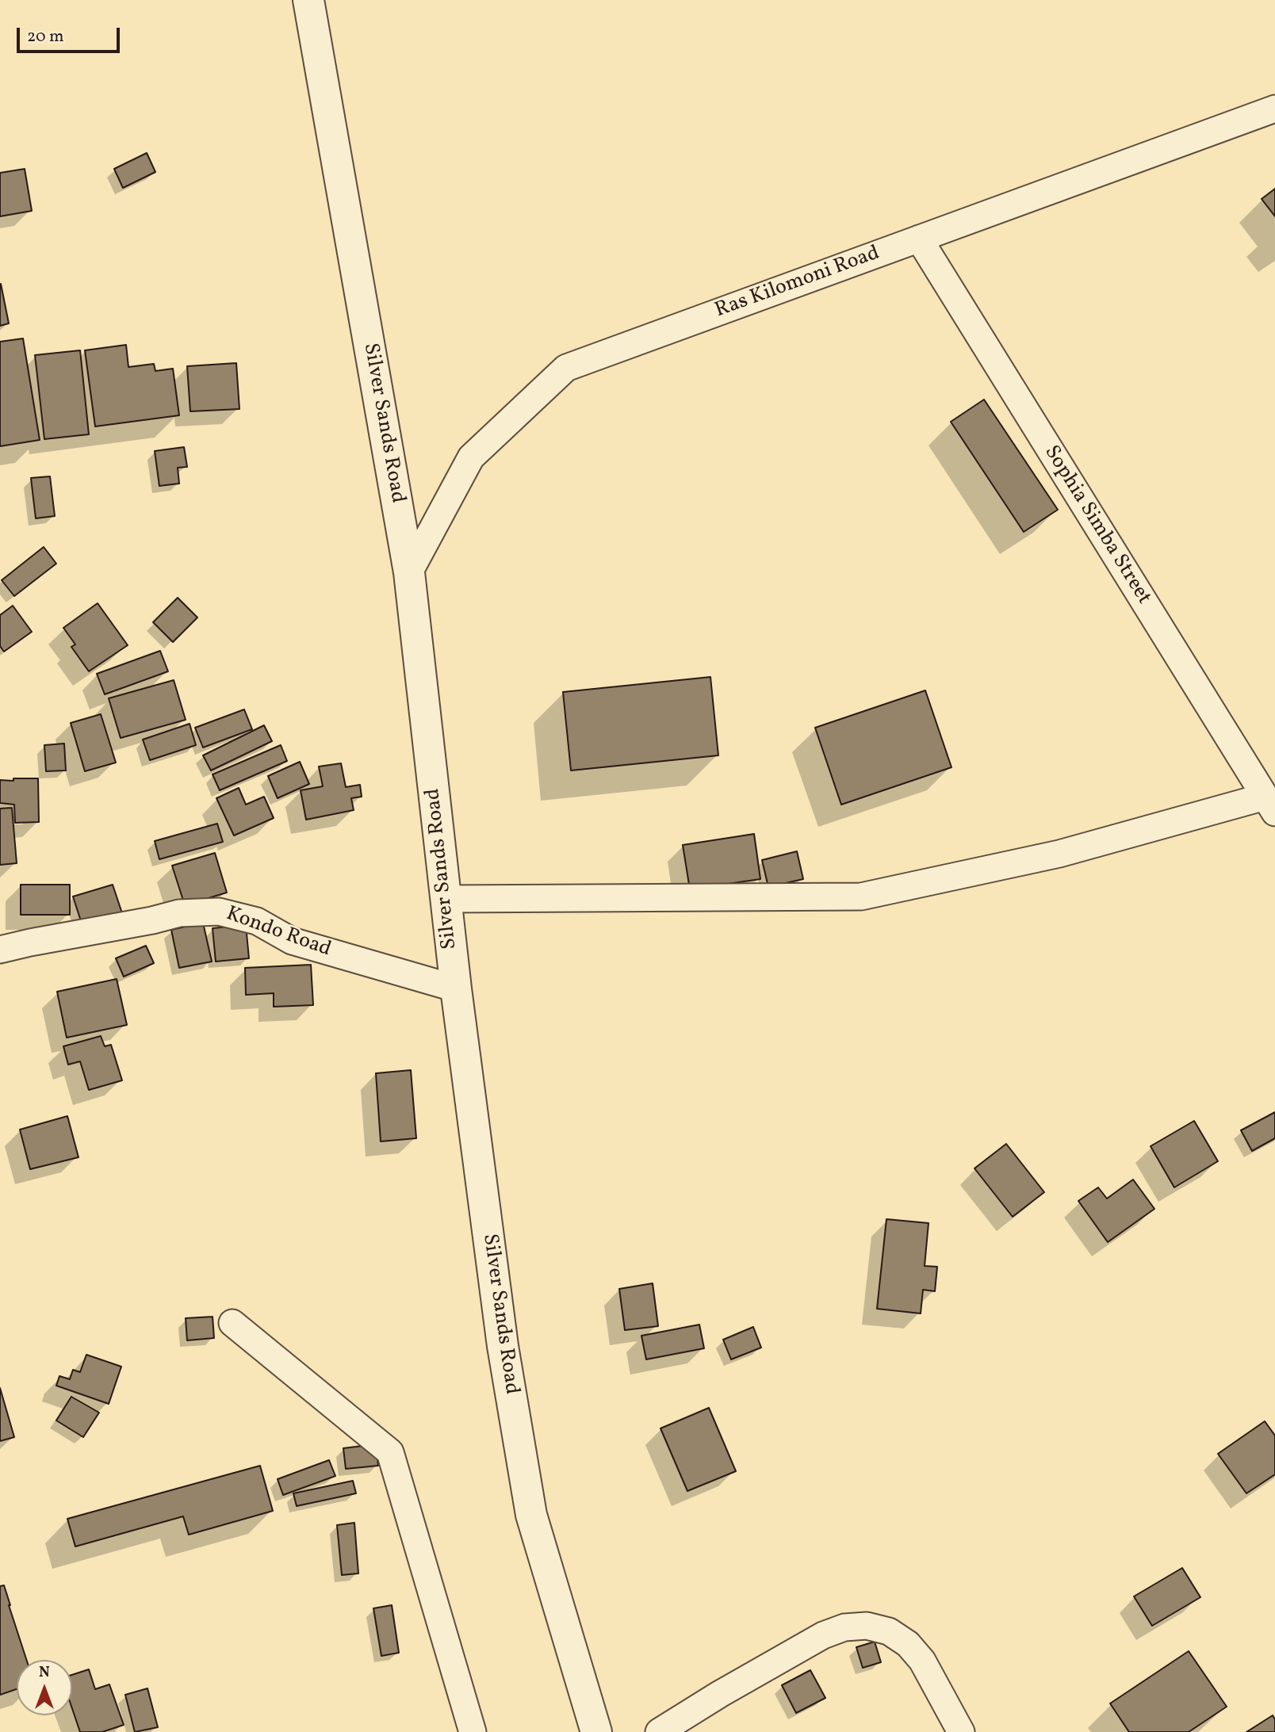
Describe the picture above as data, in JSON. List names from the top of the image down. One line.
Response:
{"streets":{"street":["Ras Kilomoni Road","Silver Sands Road","Sophia Simba Street","Kondo Road"]},"crossings":[["Ras Kilomoni Road","Silver Sands Road"],["Ras Kilomoni Road","Sophia Simba Street"],["Silver Sands Road","Kondo Road"]],"scale_bar":"20 m","north":"top"}
